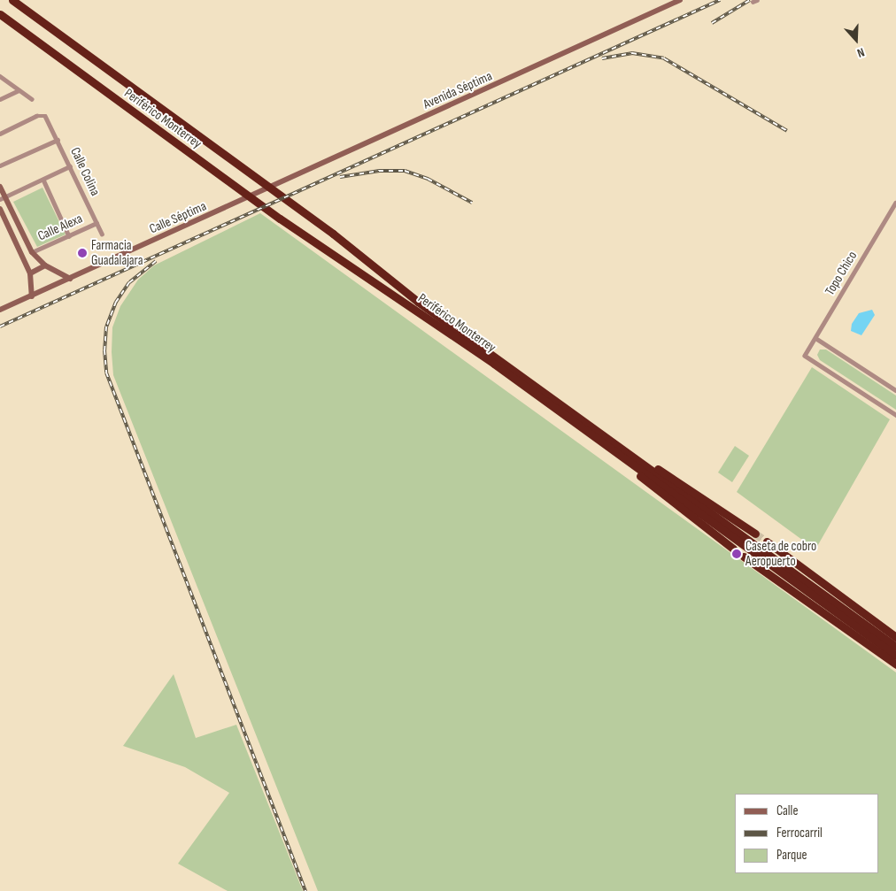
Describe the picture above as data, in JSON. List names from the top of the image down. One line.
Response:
{"streets":{"highway":["Periférico Monterrey"],"street":["Avenida Séptima","Calle Colina","Calle Séptima","Calle Alexa","Topo Chico"]},"crossings":[["Avenida Séptima","Periférico Monterrey"],["Avenida Séptima","Calle Séptima"],["Periférico Monterrey","Calle Séptima"],["Calle Colina","Calle Alexa"]],"places":["Farmacia Guadalajara","Caseta de cobro Aeropuerto"],"legend":["Calle","Ferrocarril","Parque"],"north":"bottom"}
